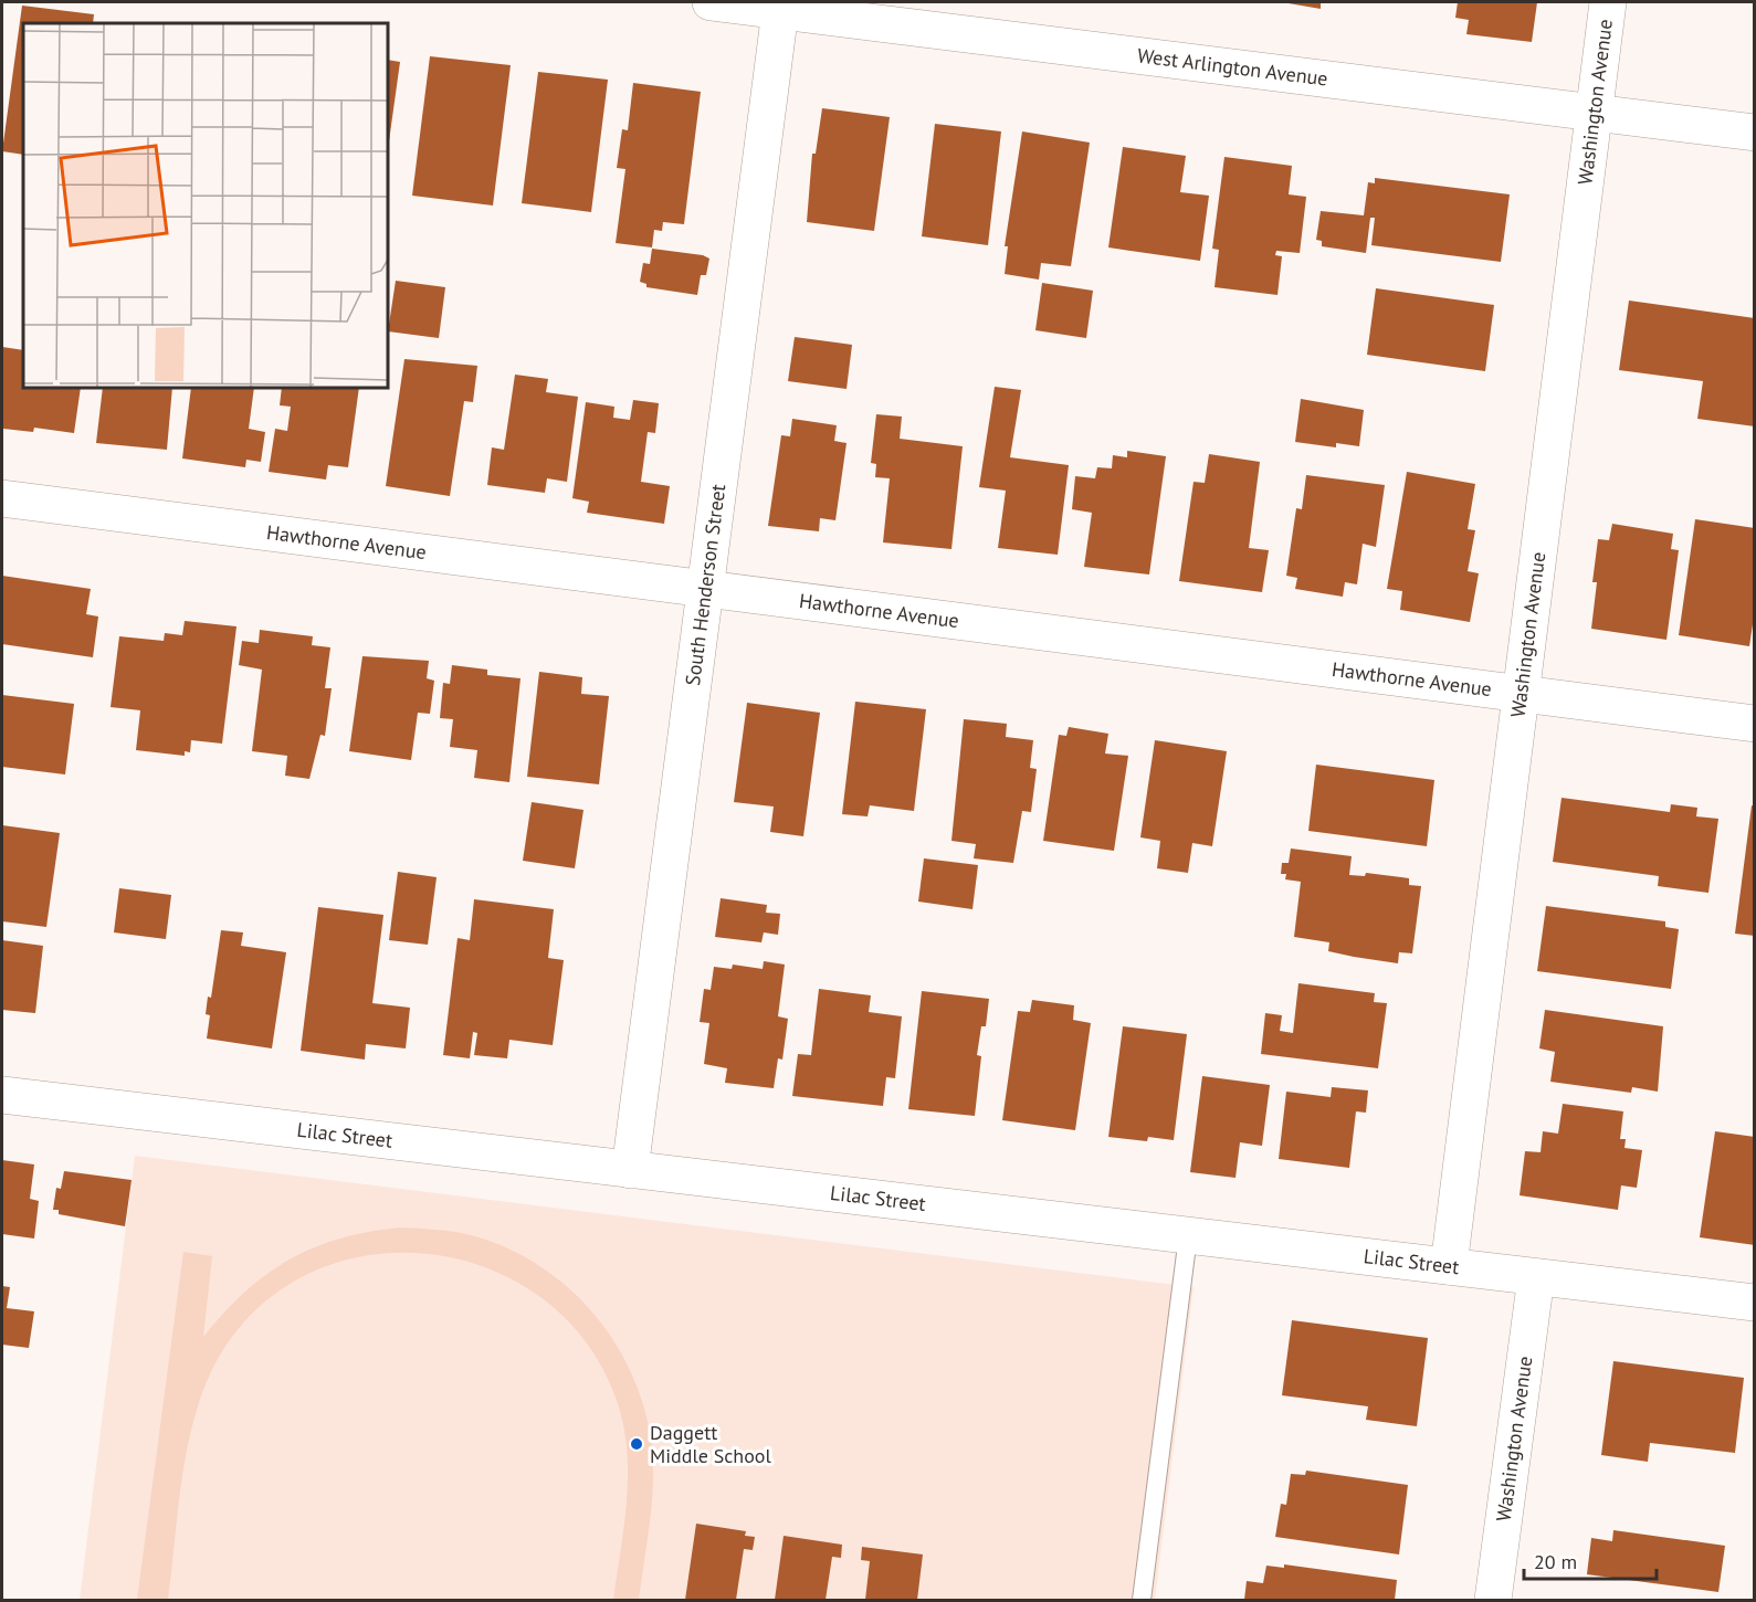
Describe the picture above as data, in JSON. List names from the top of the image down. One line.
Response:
{"streets":{"street":["West Arlington Avenue","Washington Avenue","Hawthorne Avenue","South Henderson Street","Lilac Street"]},"crossings":[["West Arlington Avenue","Washington Avenue"],["West Arlington Avenue","South Henderson Street"],["Washington Avenue","Hawthorne Avenue"],["Washington Avenue","Lilac Street"],["Hawthorne Avenue","South Henderson Street"],["South Henderson Street","Lilac Street"]],"places":["Daggett Middle School"],"scale_bar":"20 m"}
